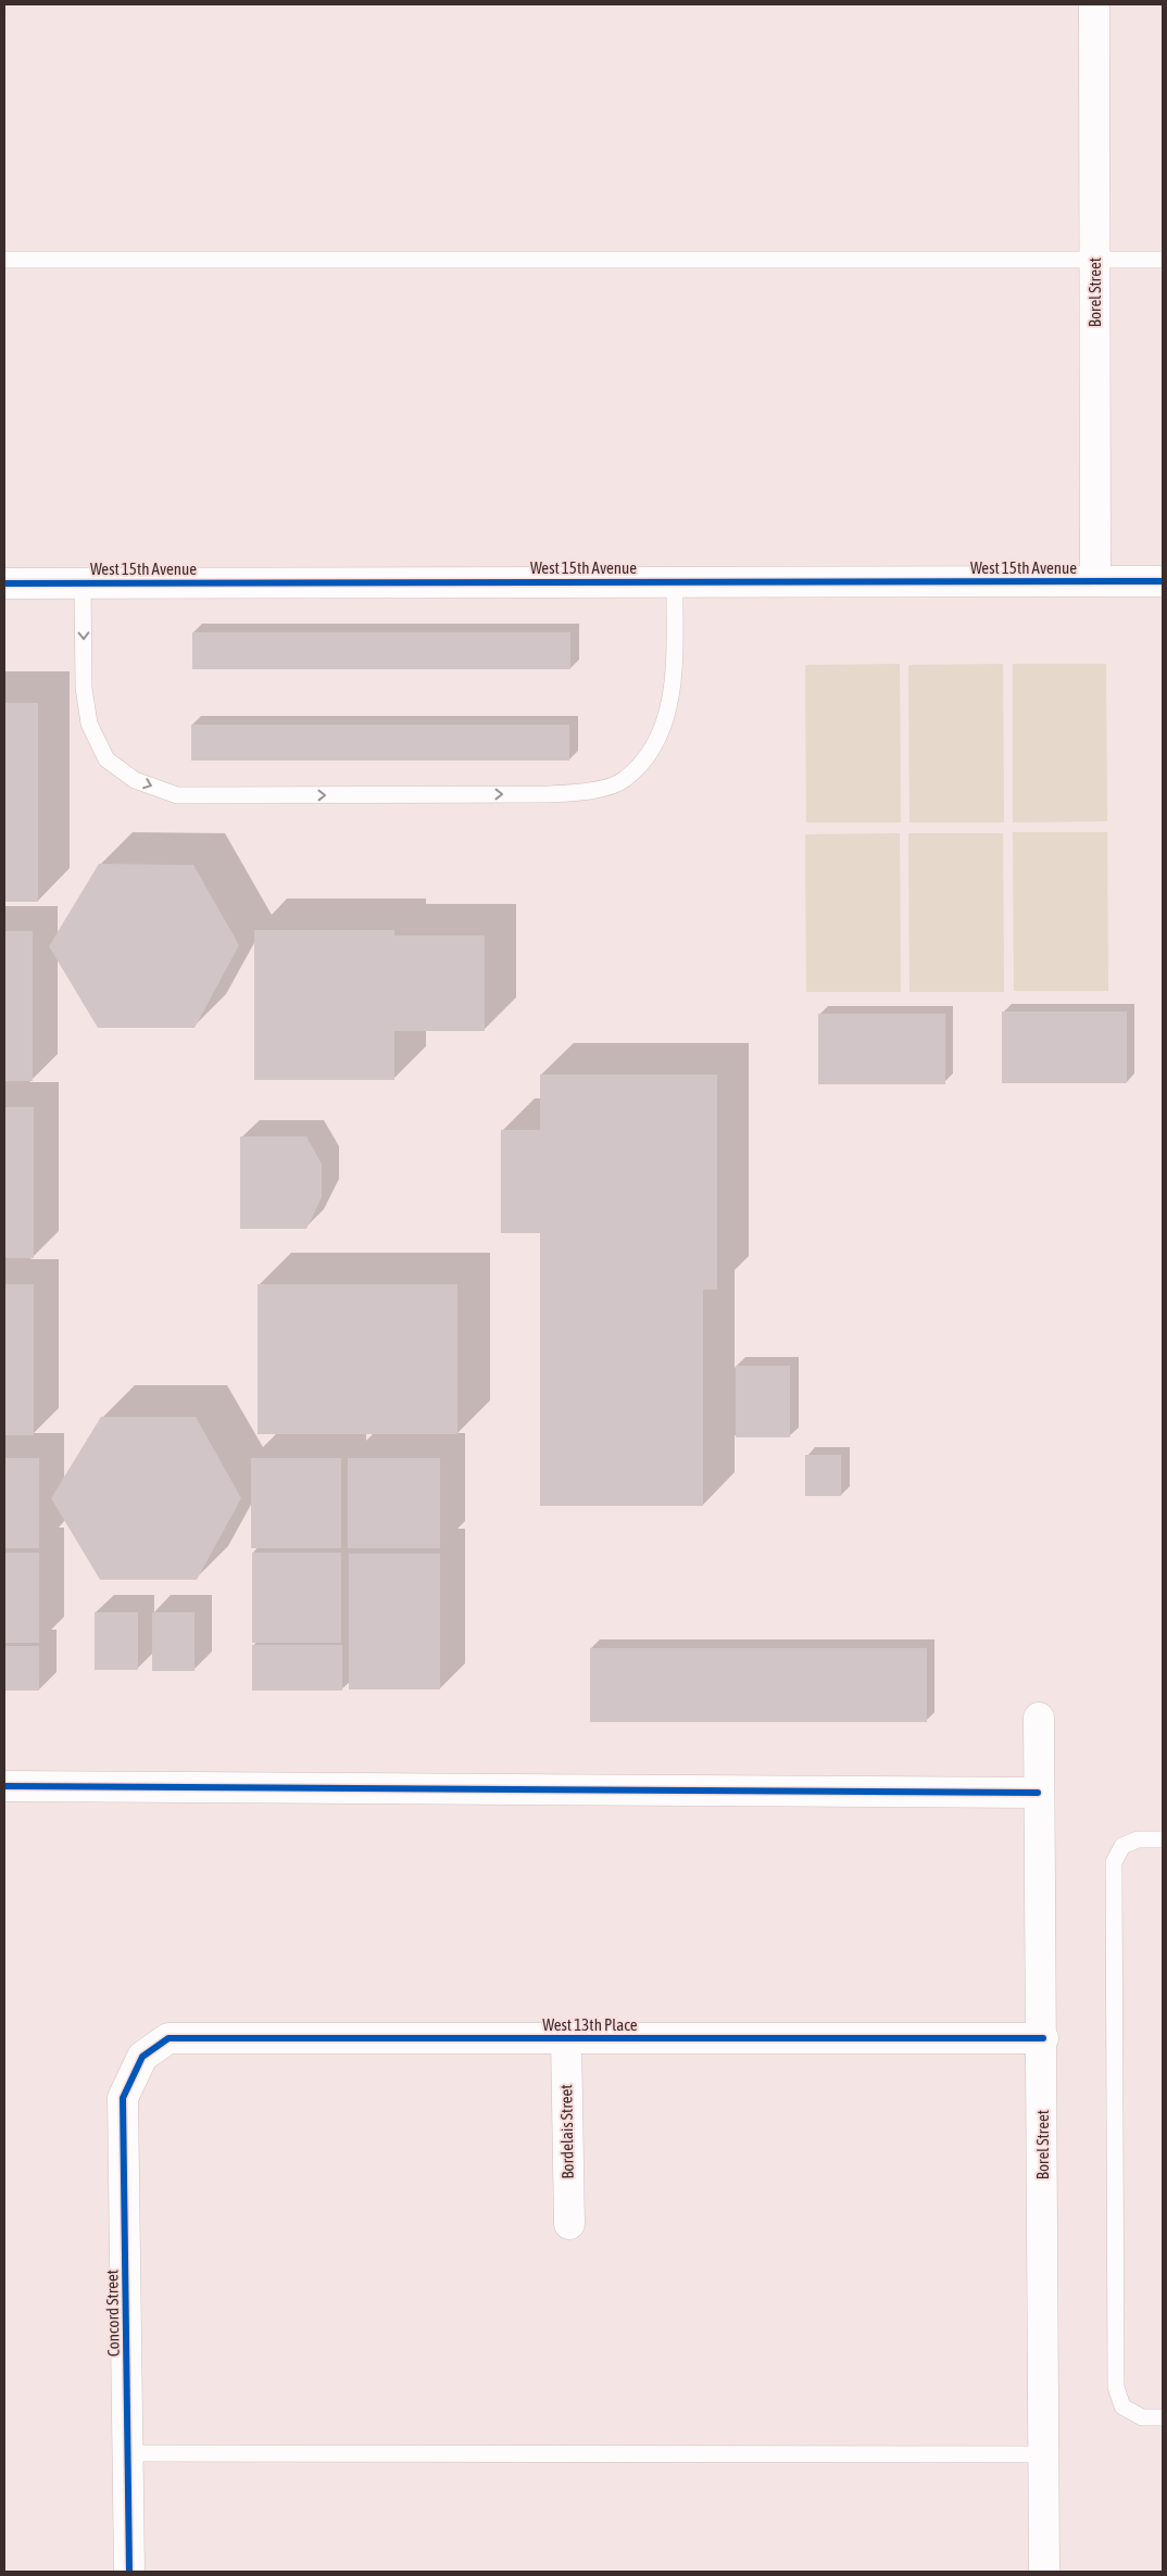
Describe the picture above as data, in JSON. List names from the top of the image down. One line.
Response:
{"streets":{"street":["Borel Street","West 15th Avenue","West 13th Place","Bordelais Street","Concord Street"]},"crossings":[["Borel Street","West 15th Avenue"],["Borel Street","West 13th Place"],["West 13th Place","Bordelais Street"],["West 13th Place","Concord Street"]]}
